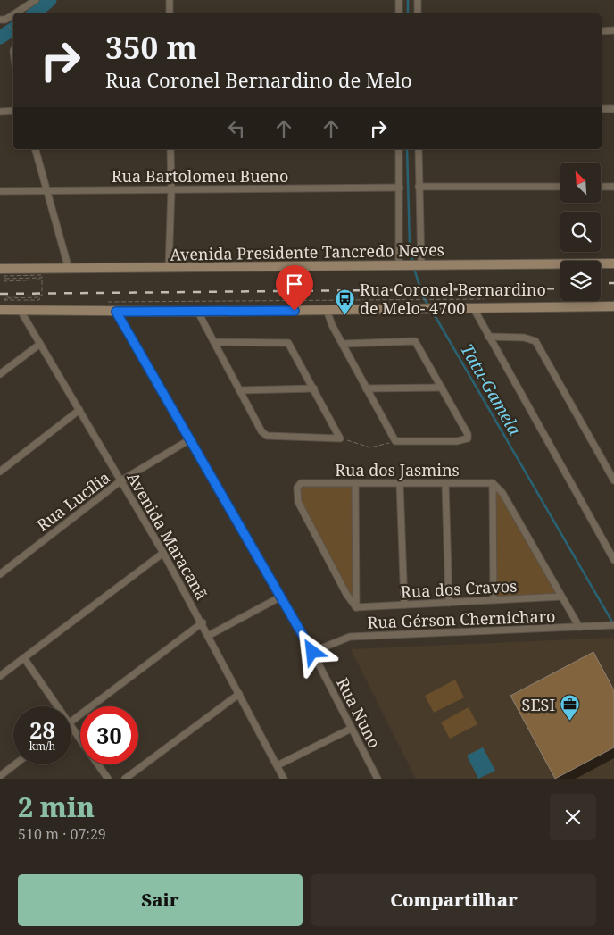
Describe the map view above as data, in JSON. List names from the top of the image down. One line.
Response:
{"streets":{"main road":["Avenida Presidente Tancredo Neves"],"street":["Rua Bartolomeu Bueno","Rua dos Jasmins","Rua Lucília","Avenida Maracanã","Rua dos Cravos","Rua Gérson Chernicharo","Rua Nuno"]},"crossings":[["Rua dos Jasmins","Rua dos Cravos"],["Rua Lucília","Avenida Maracanã"],["Rua Lucília","Rua Nuno"],["Rua Gérson Chernicharo","Rua Nuno"]],"water":["Tatu-Gamela"],"places":{"bus stop":["Rua Coronel Bernardino de Melo- 4700"],"office":["SESI"]},"north":"top left","page":{"turn":["350 m","Rua Coronel Bernardino de Melo"],"speed":"28 km/h","limit":"30","heading":["2 min","510 m · 07:29"],"buttons":["Sair","Compartilhar"]}}
